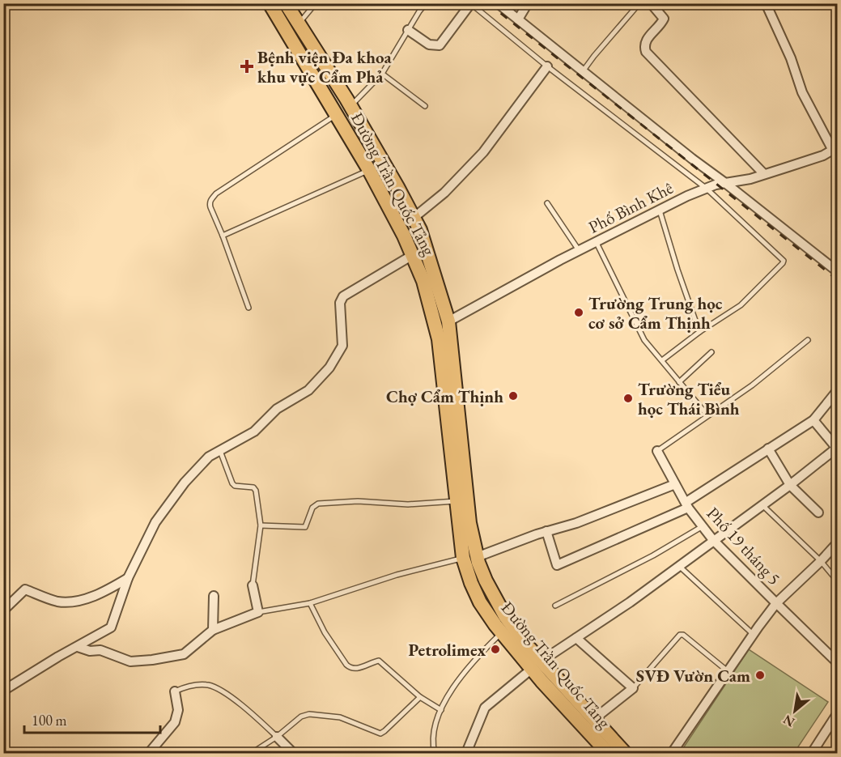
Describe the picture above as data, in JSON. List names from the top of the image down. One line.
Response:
{"streets":{"highway":["Đường Trần Quốc Tảng"],"street":["Phố Bình Khê","Phố 19 tháng 5"]},"crossings":[["Đường Trần Quốc Tảng","Phố Bình Khê"]],"places":{"health":["Bệnh viện Đa khoa khu vực Cẩm Phả"],"other":["Trường Trung học cơ sở Cẩm Thịnh","Chợ Cẩm Thịnh","Trường Tiểu học Thái Bình","Petrolimex","SVĐ Vườn Cam"]},"scale_bar":"100 m","north":"bottom left"}
